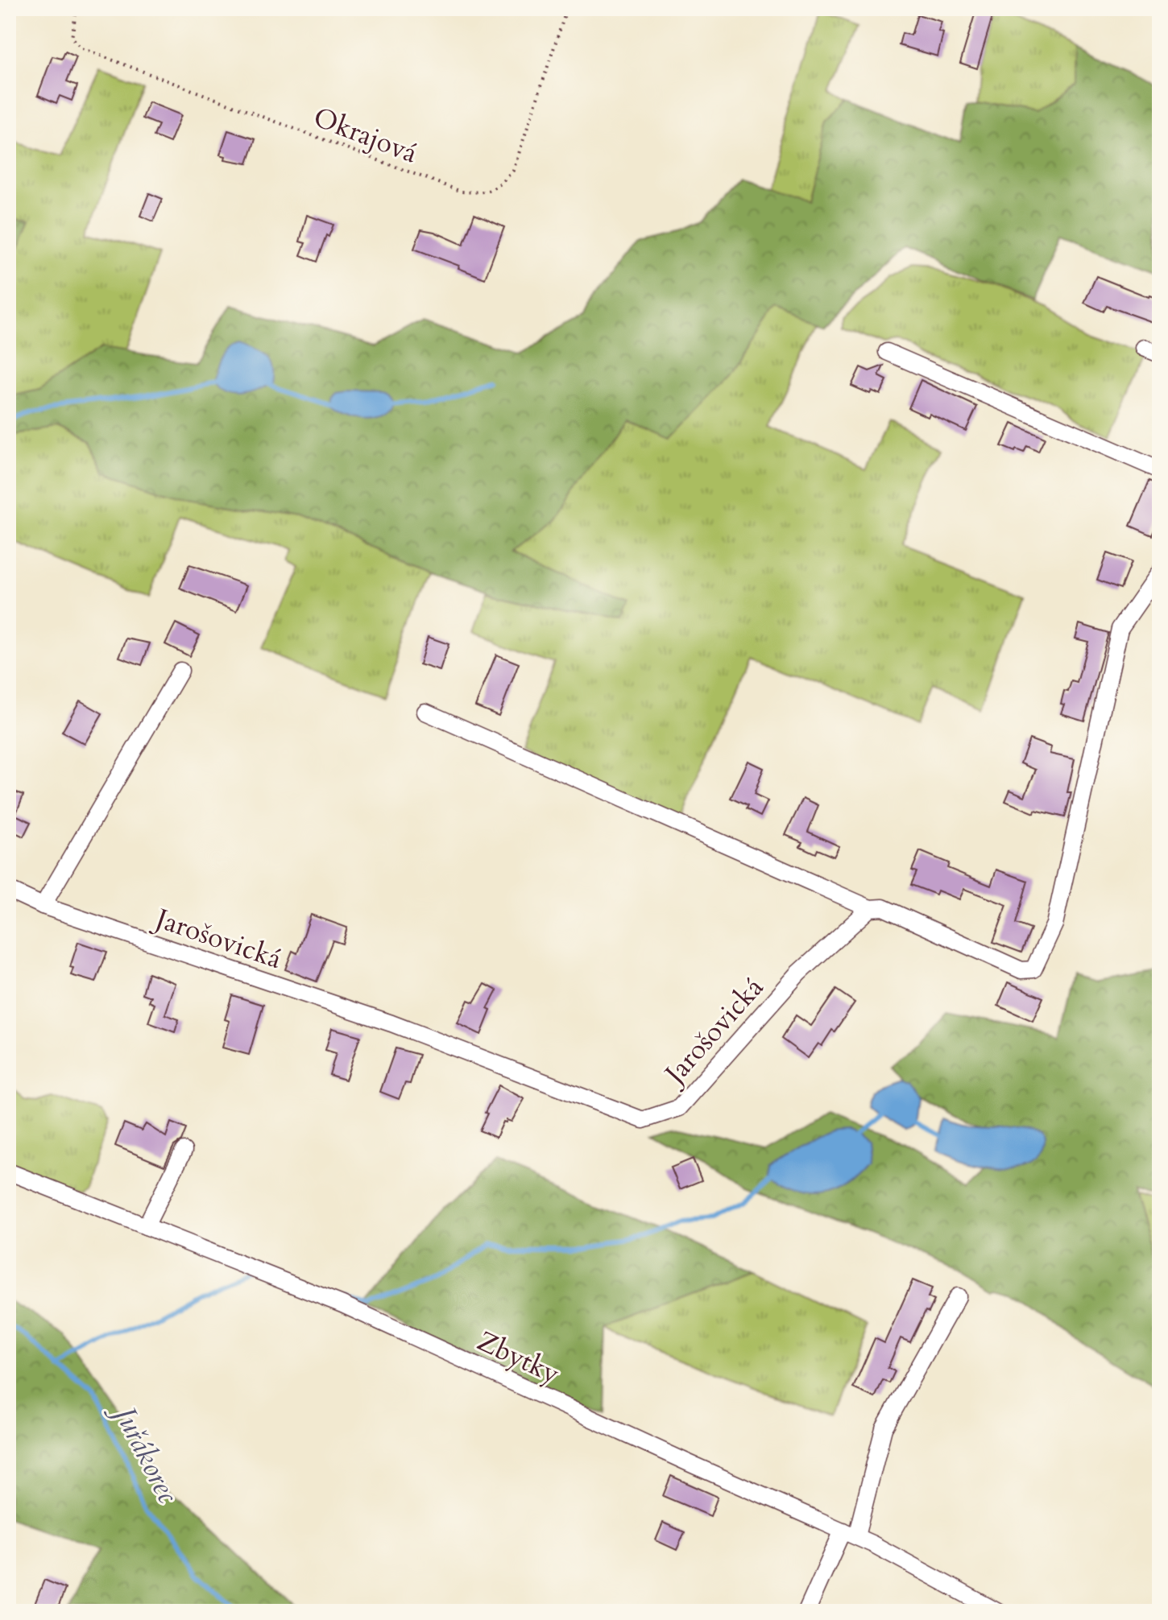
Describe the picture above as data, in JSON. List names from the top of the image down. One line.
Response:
{"streets":{"street":["Jarošovická","Zbytky"],"path":["Okrajová"]},"water":["Juřákorec"]}
